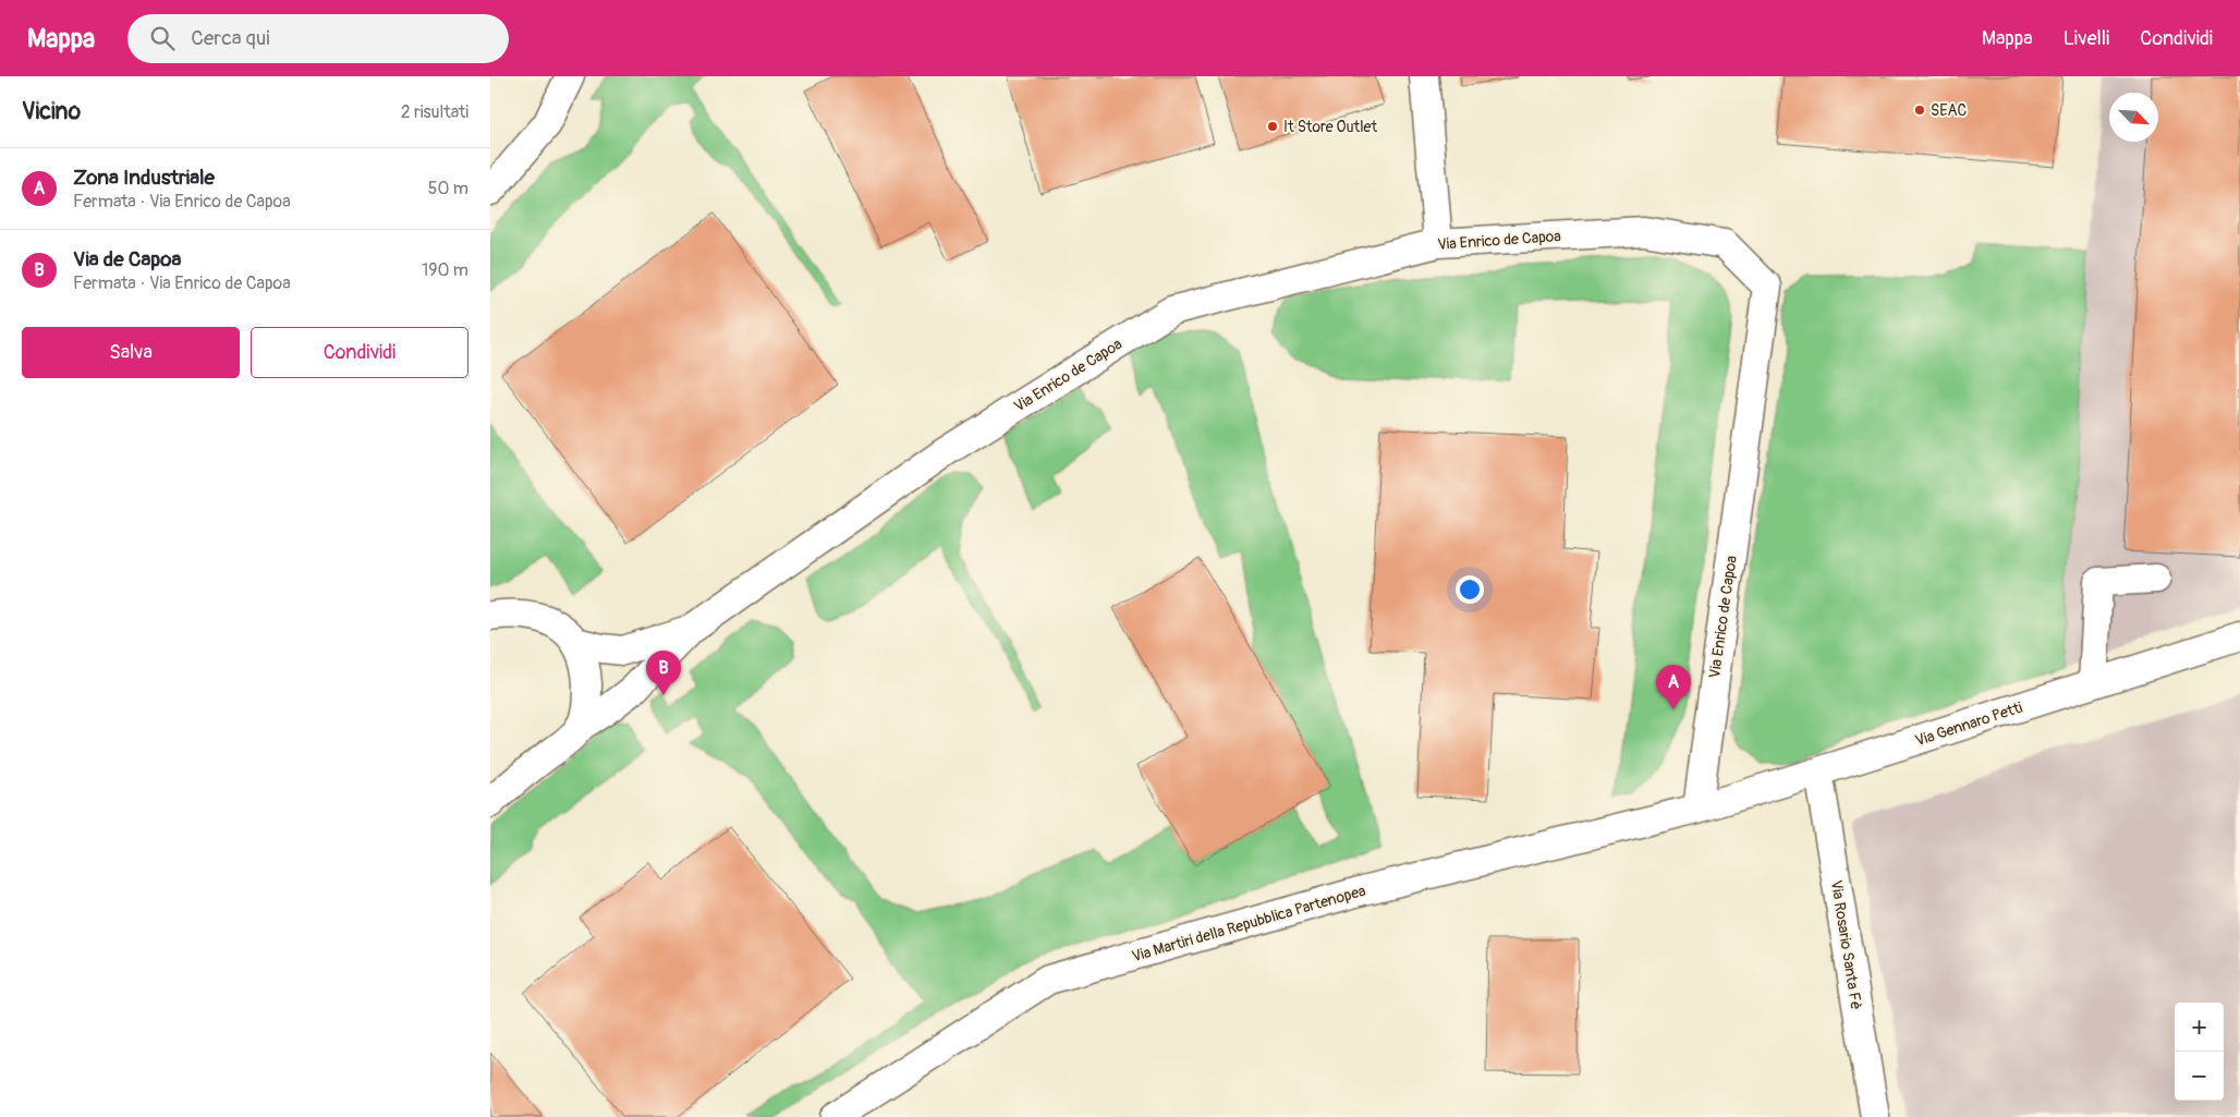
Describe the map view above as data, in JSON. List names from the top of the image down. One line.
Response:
{"streets":{"street":["Via Enrico de Capoa","Via Gennaro Petti","Via Martiri della Repubblica Partenopea","Via Rosario Santa Fè"]},"crossings":[["Via Enrico de Capoa","Via Gennaro Petti"],["Via Enrico de Capoa","Via Martiri della Repubblica Partenopea"],["Via Gennaro Petti","Via Martiri della Repubblica Partenopea"],["Via Gennaro Petti","Via Rosario Santa Fè"]],"places":["SEAC","It Store Outlet"],"north":"bottom right","page":{"header":"Mappa","search":"Cerca qui","nav":["Mappa","Livelli","Condividi"],"heading":["Vicino","2 risultati"],"list":[{"mark":"A","name":"Zona Industriale","note":"Fermata · Via Enrico de Capoa","value":"50 m"},{"mark":"B","name":"Via de Capoa","note":"Fermata · Via Enrico de Capoa","value":"190 m"}],"buttons":["Salva","Condividi"],"pins":["B","A"],"map_buttons":["+","−"]}}
